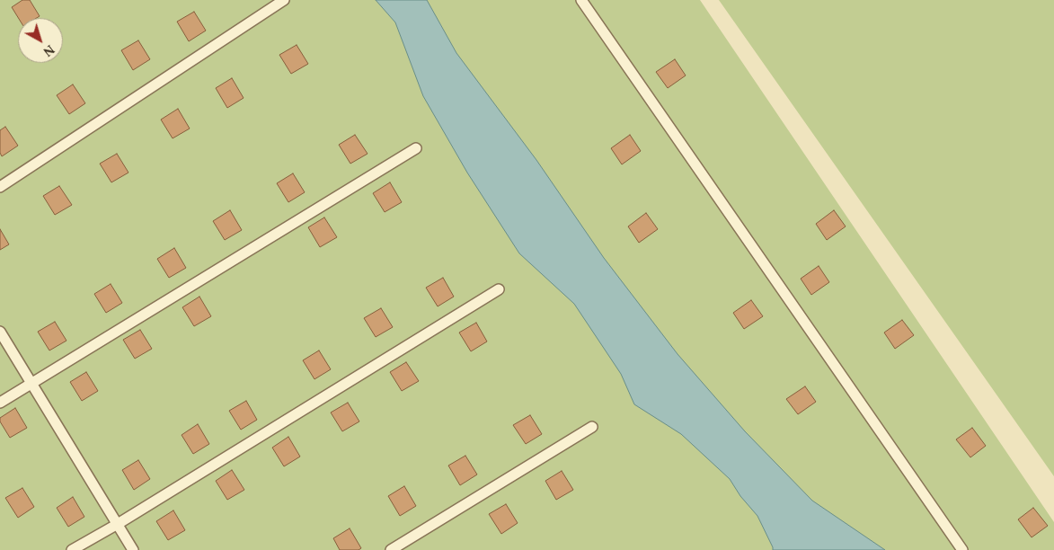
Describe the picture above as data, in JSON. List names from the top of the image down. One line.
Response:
{"north":"bottom right"}
